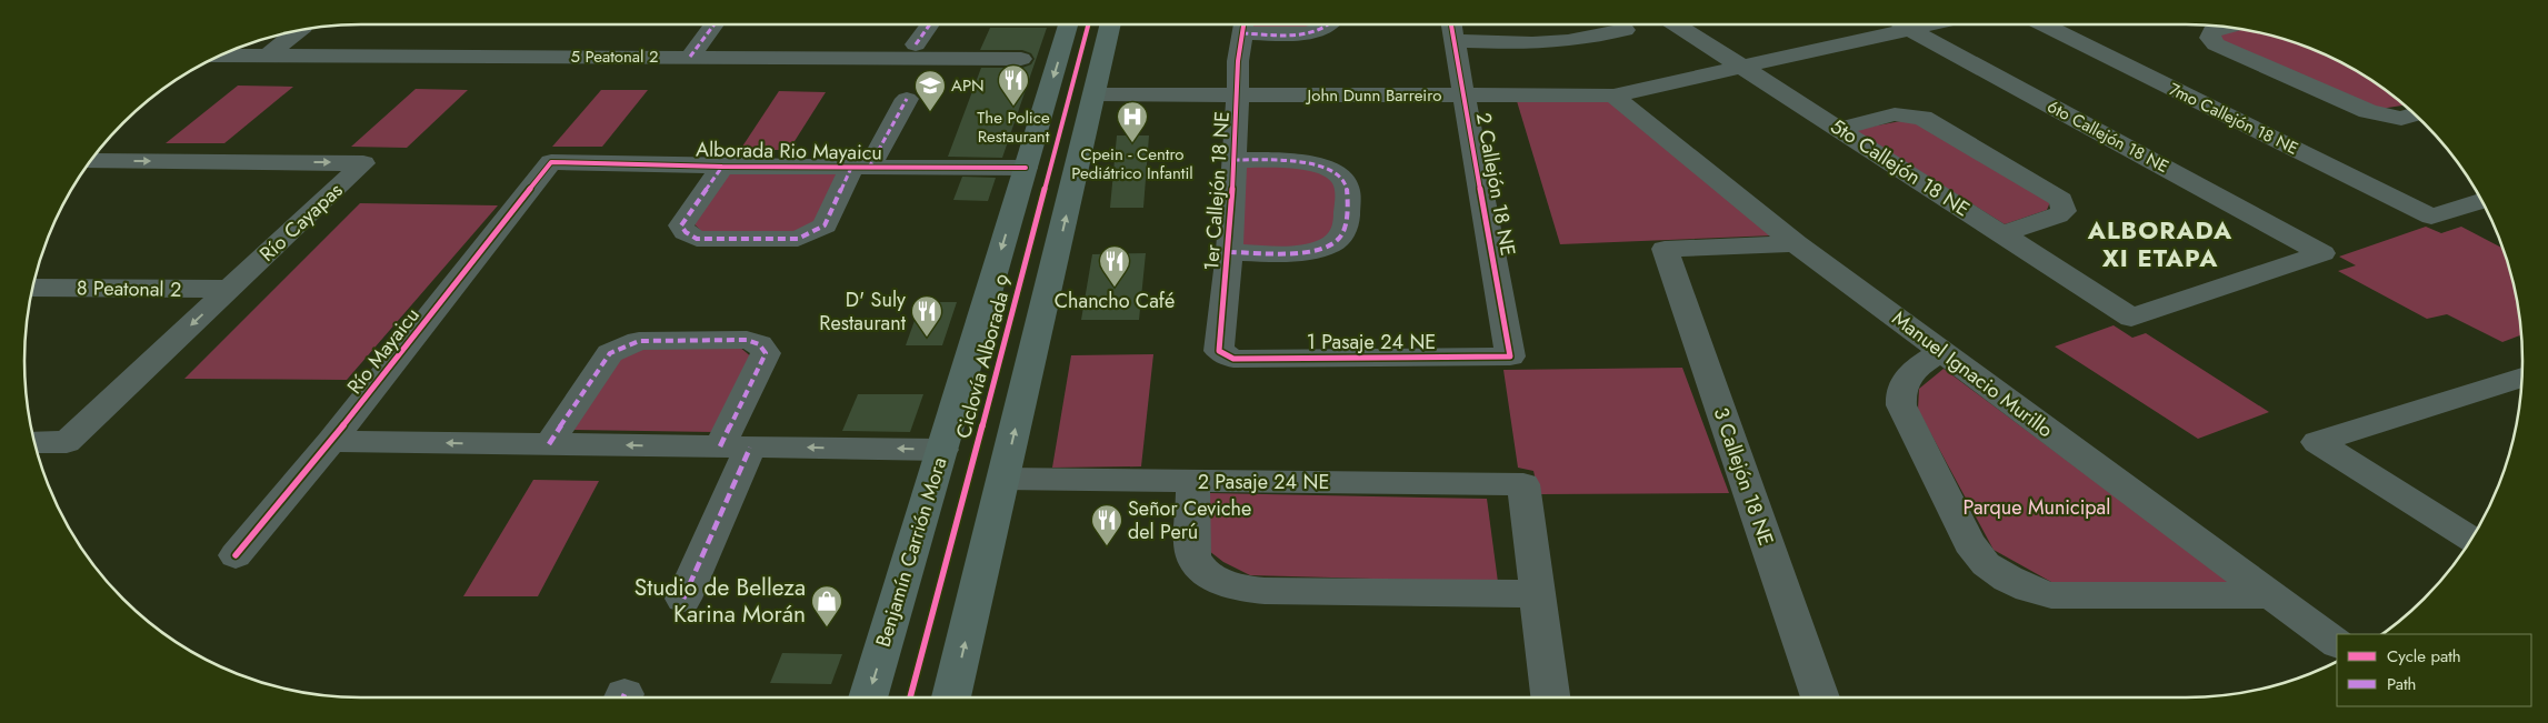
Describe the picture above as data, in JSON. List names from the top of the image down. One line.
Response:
{"streets":{"main road":["Benjamín Carrión Mora"],"street":["5 Peatonal 2","John Dunn Barreiro","7mo Callejón 18 NE","6to Callejón 18 NE","Alborada Rio Mayaicu","5to Callejón 18 NE","2 Callejón 18 NE","1er Callejón 18 NE","Río Cayapas","8 Peatonal 2","1 Pasaje 24 NE","Río Mayaicu","Manuel Ignacio Murillo","3 Callejón 18 NE","2 Pasaje 24 NE"],"cycle path":["Ciclovía Alborada 9"]},"crossings":[["John Dunn Barreiro","6to Callejón 18 NE"],["John Dunn Barreiro","5to Callejón 18 NE"],["John Dunn Barreiro","2 Callejón 18 NE"],["John Dunn Barreiro","1er Callejón 18 NE"],["John Dunn Barreiro","Manuel Ignacio Murillo"],["6to Callejón 18 NE","5to Callejón 18 NE"],["Alborada Rio Mayaicu","Río Mayaicu"],["Alborada Rio Mayaicu","Benjamín Carrión Mora"],["2 Callejón 18 NE","1 Pasaje 24 NE"],["1er Callejón 18 NE","1 Pasaje 24 NE"],["Río Cayapas","8 Peatonal 2"],["Manuel Ignacio Murillo","3 Callejón 18 NE"]],"districts":["ALBORADA XI ETAPA"],"parks":["Parque Municipal"],"places":{"restaurant":["The Police Restaurant","Chancho Café","D' Suly Restaurant","Señor Ceviche del Perú"],"school or university":["APN"],"hospital":["Cpein - Centro Pediátrico Infantil"],"shop":["Studio de Belleza Karina Morán"]},"legend":["Cycle path","Path"]}
